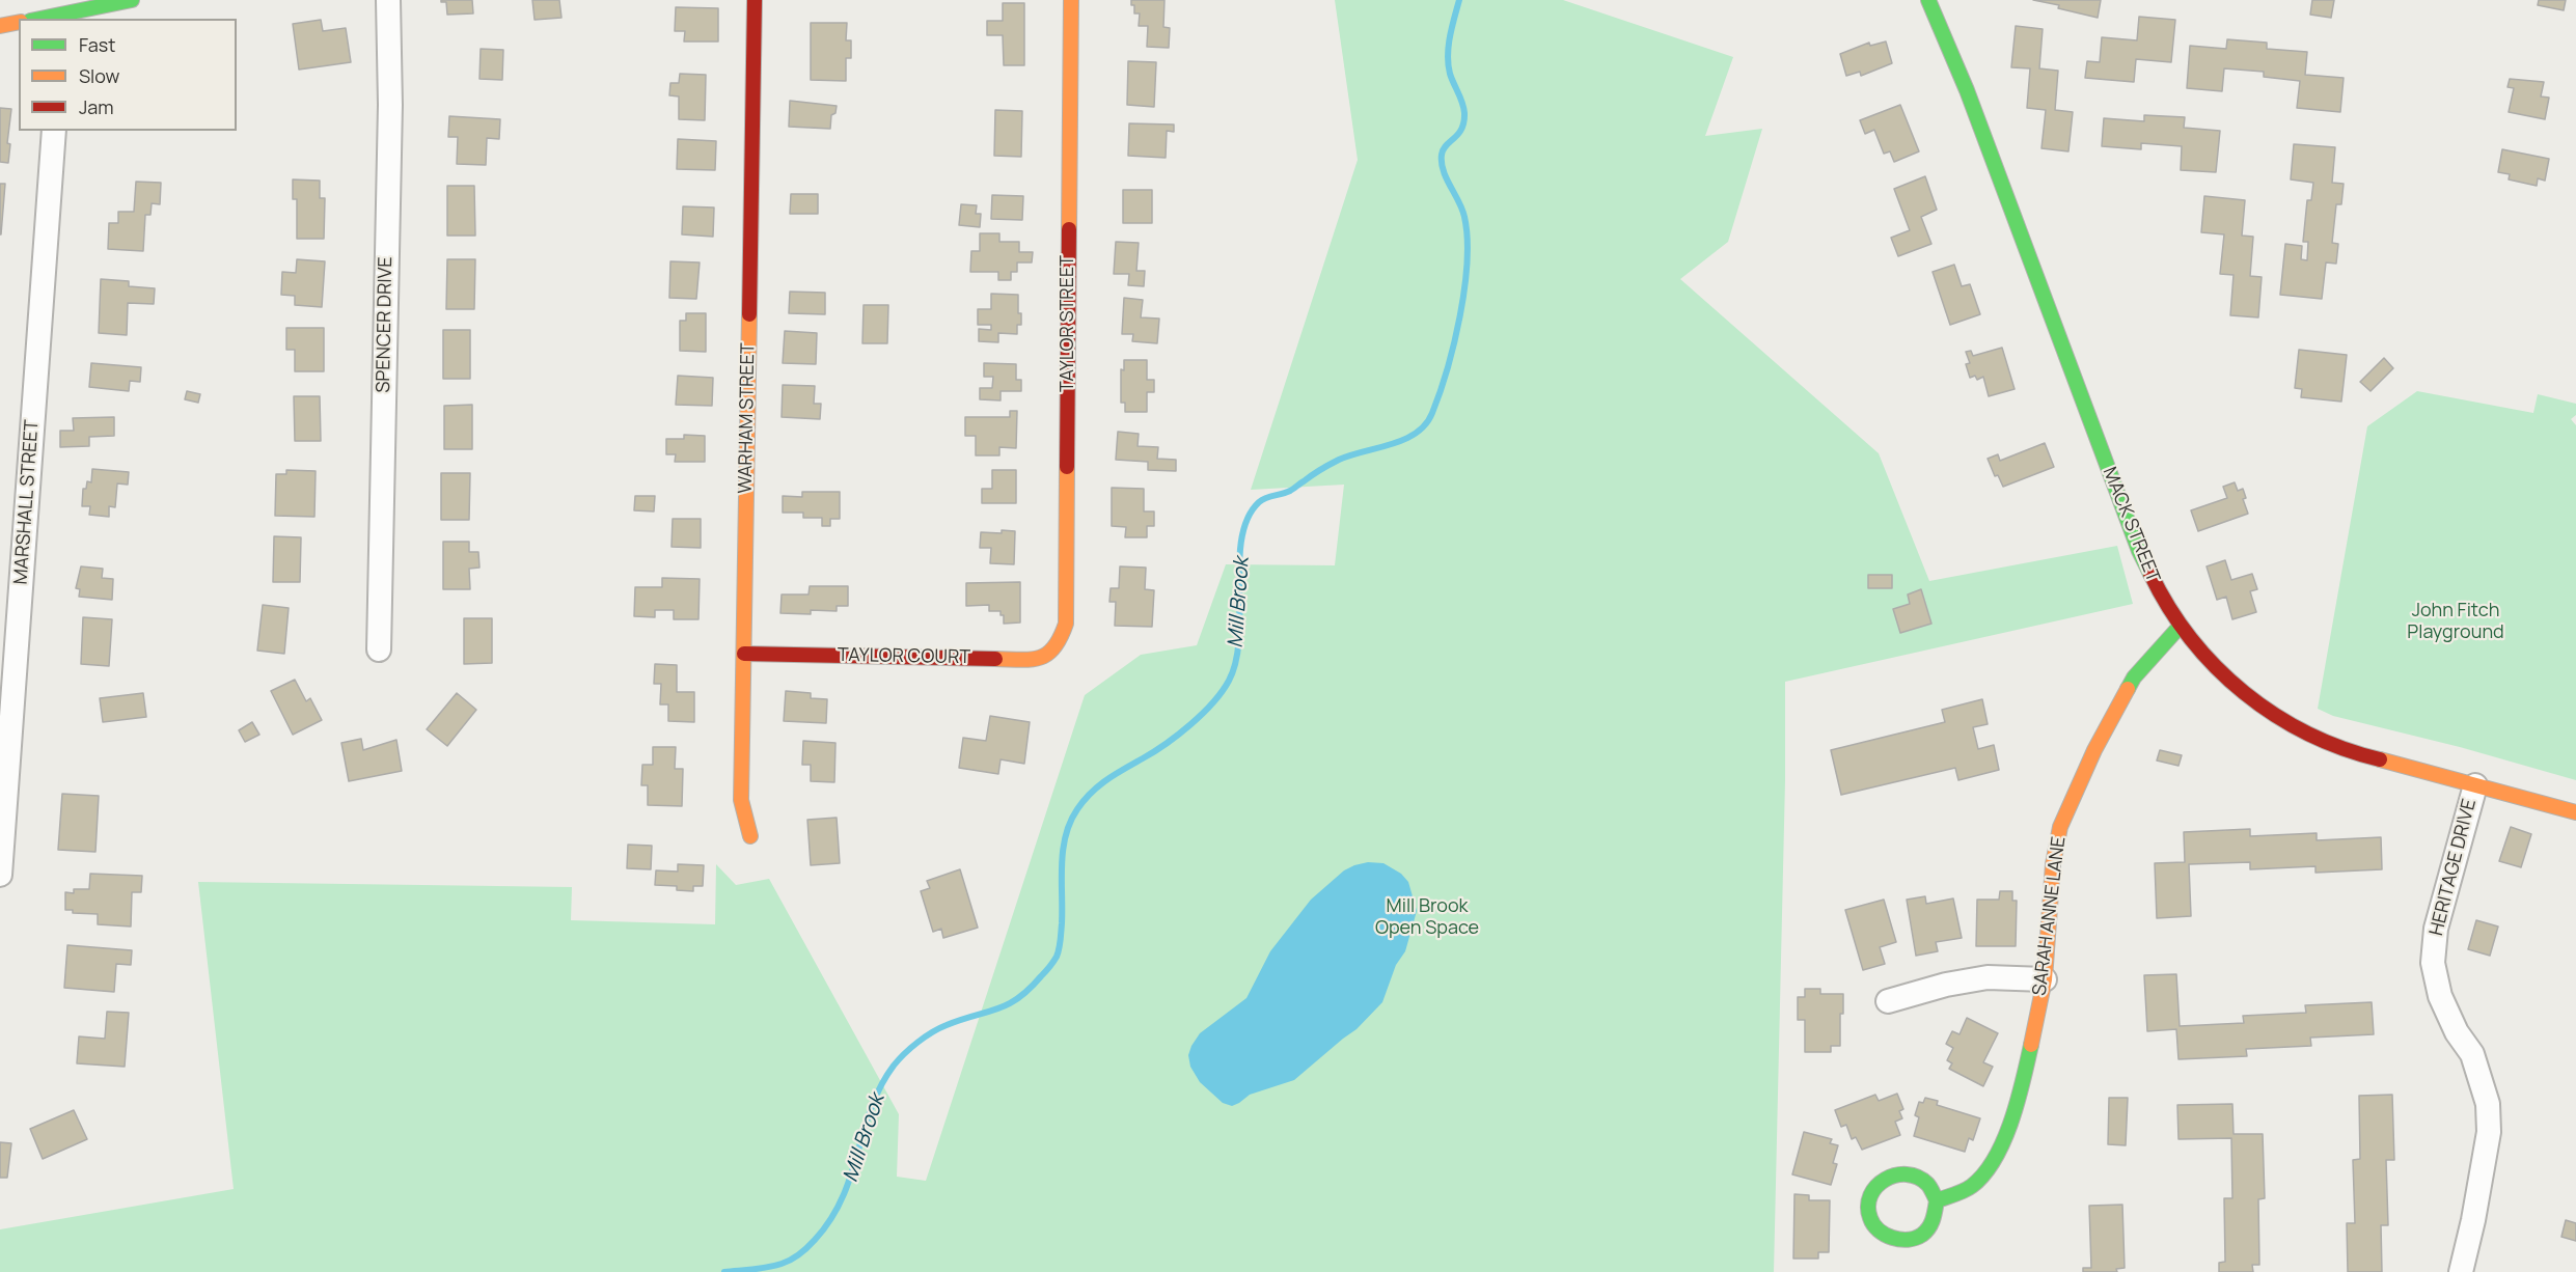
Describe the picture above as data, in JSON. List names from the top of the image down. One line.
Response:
{"streets":{"street":["TAYLOR STREET","SPENCER DRIVE","WARHAM STREET","MARSHALL STREET","MACK STREET","TAYLOR COURT","HERITAGE DRIVE","SARAH ANNE LANE"]},"crossings":[["TAYLOR STREET","TAYLOR COURT"],["WARHAM STREET","TAYLOR COURT"],["MACK STREET","HERITAGE DRIVE"],["MACK STREET","SARAH ANNE LANE"]],"water":["Mill Brook"],"parks":["John Fitch Playground","Mill Brook Open Space"],"legend":["Fast","Slow","Jam"]}
